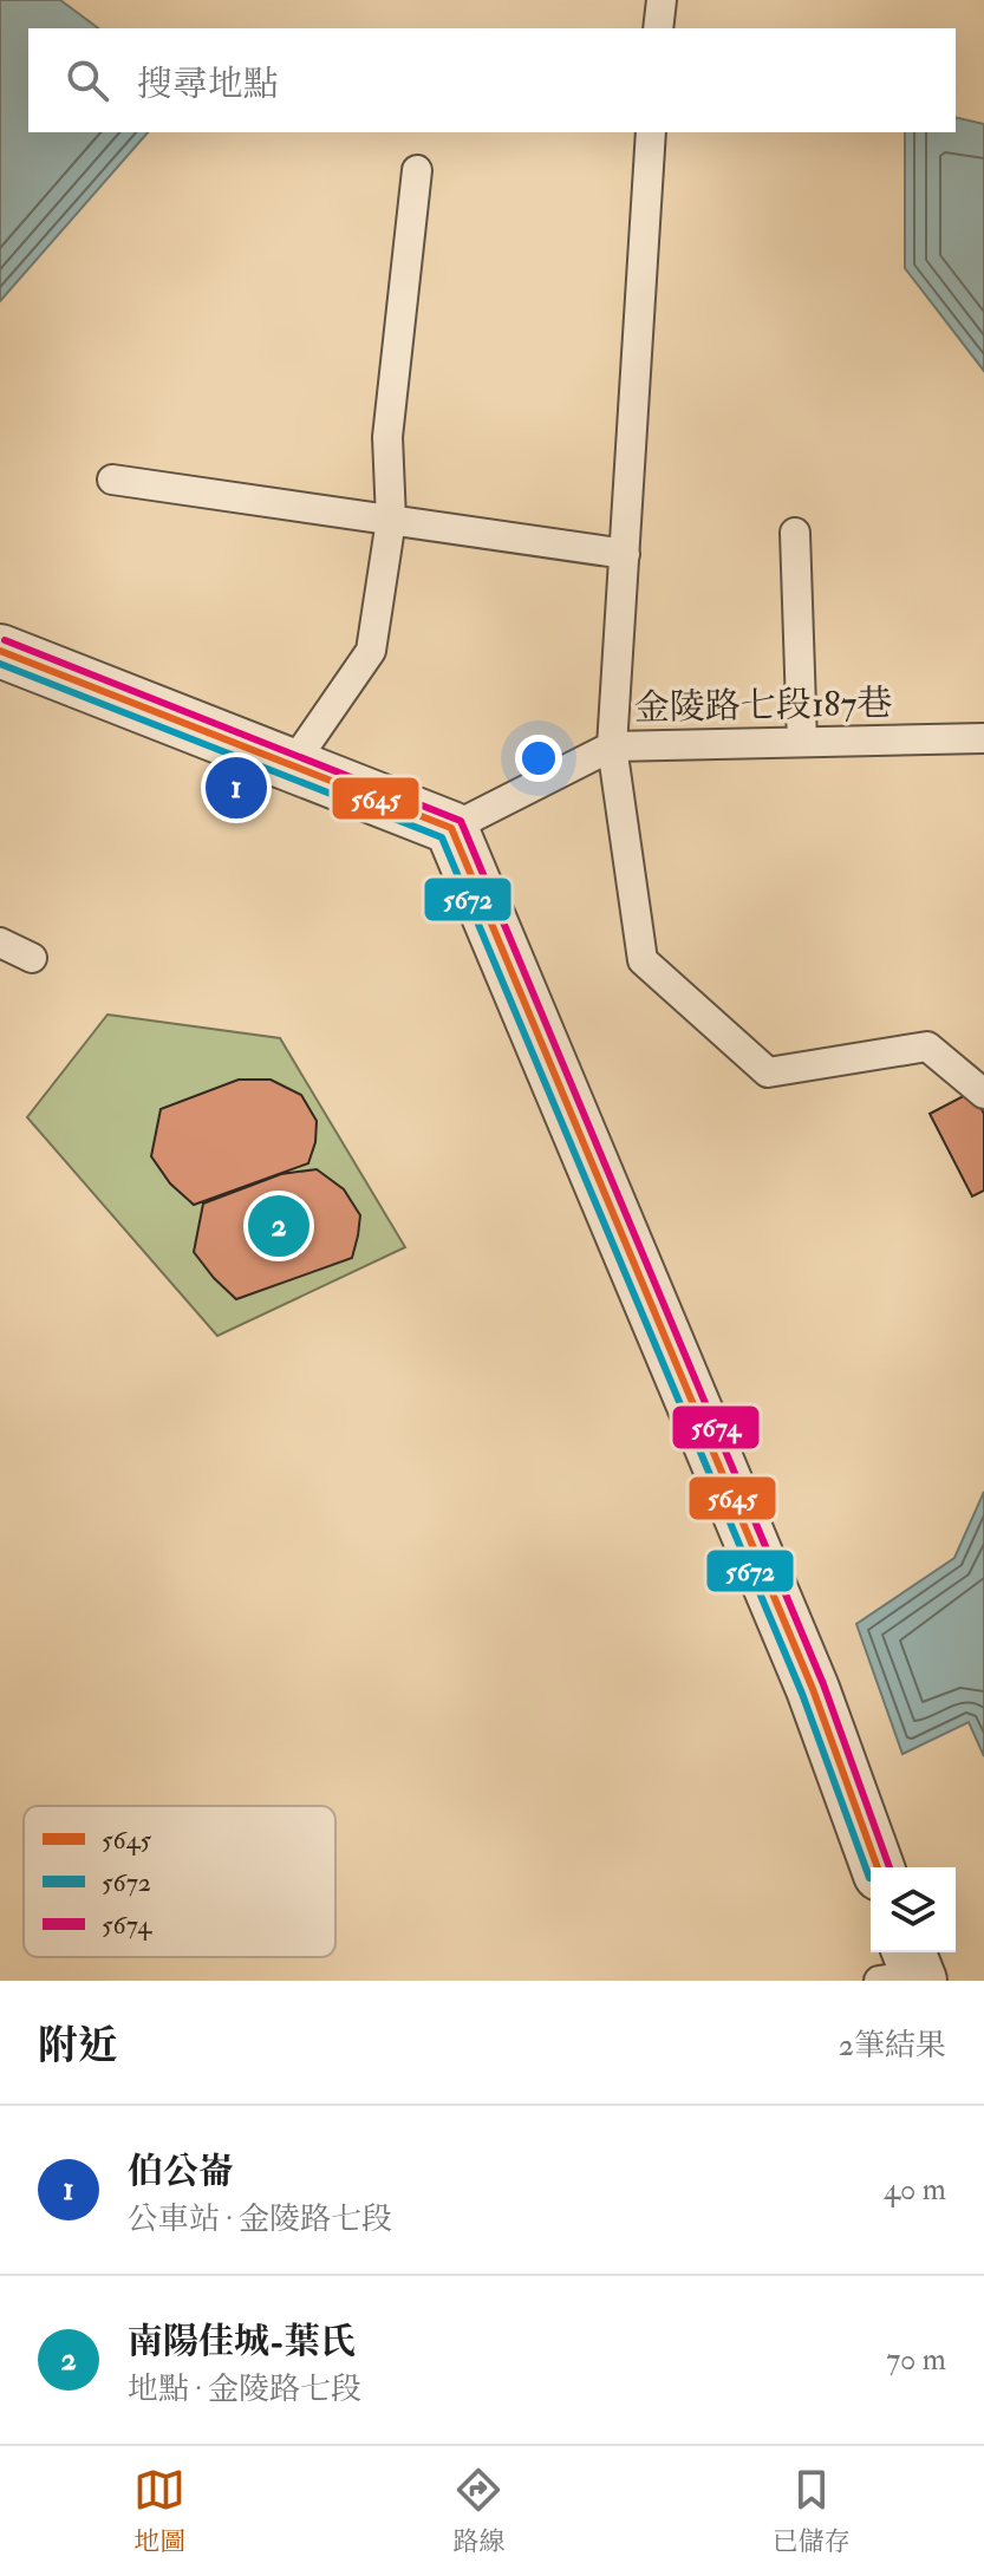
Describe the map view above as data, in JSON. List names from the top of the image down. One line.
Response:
{"streets":{"lane":["金陵路七段187巷"]},"lines":["transit line 5674","transit line 5645","transit line 5672"],"legend":["5645","5672","5674"],"page":{"search":"搜尋地點","pins":["1","2"],"heading":["附近","2筆結果"],"list":[{"mark":"1","name":"伯公崙","note":"公車站 · 金陵路七段","value":"40 m"},{"mark":"2","name":"南陽佳城-葉氏","note":"地點 · 金陵路七段","value":"70 m"}],"nav":["地圖","路線","已儲存"]}}
